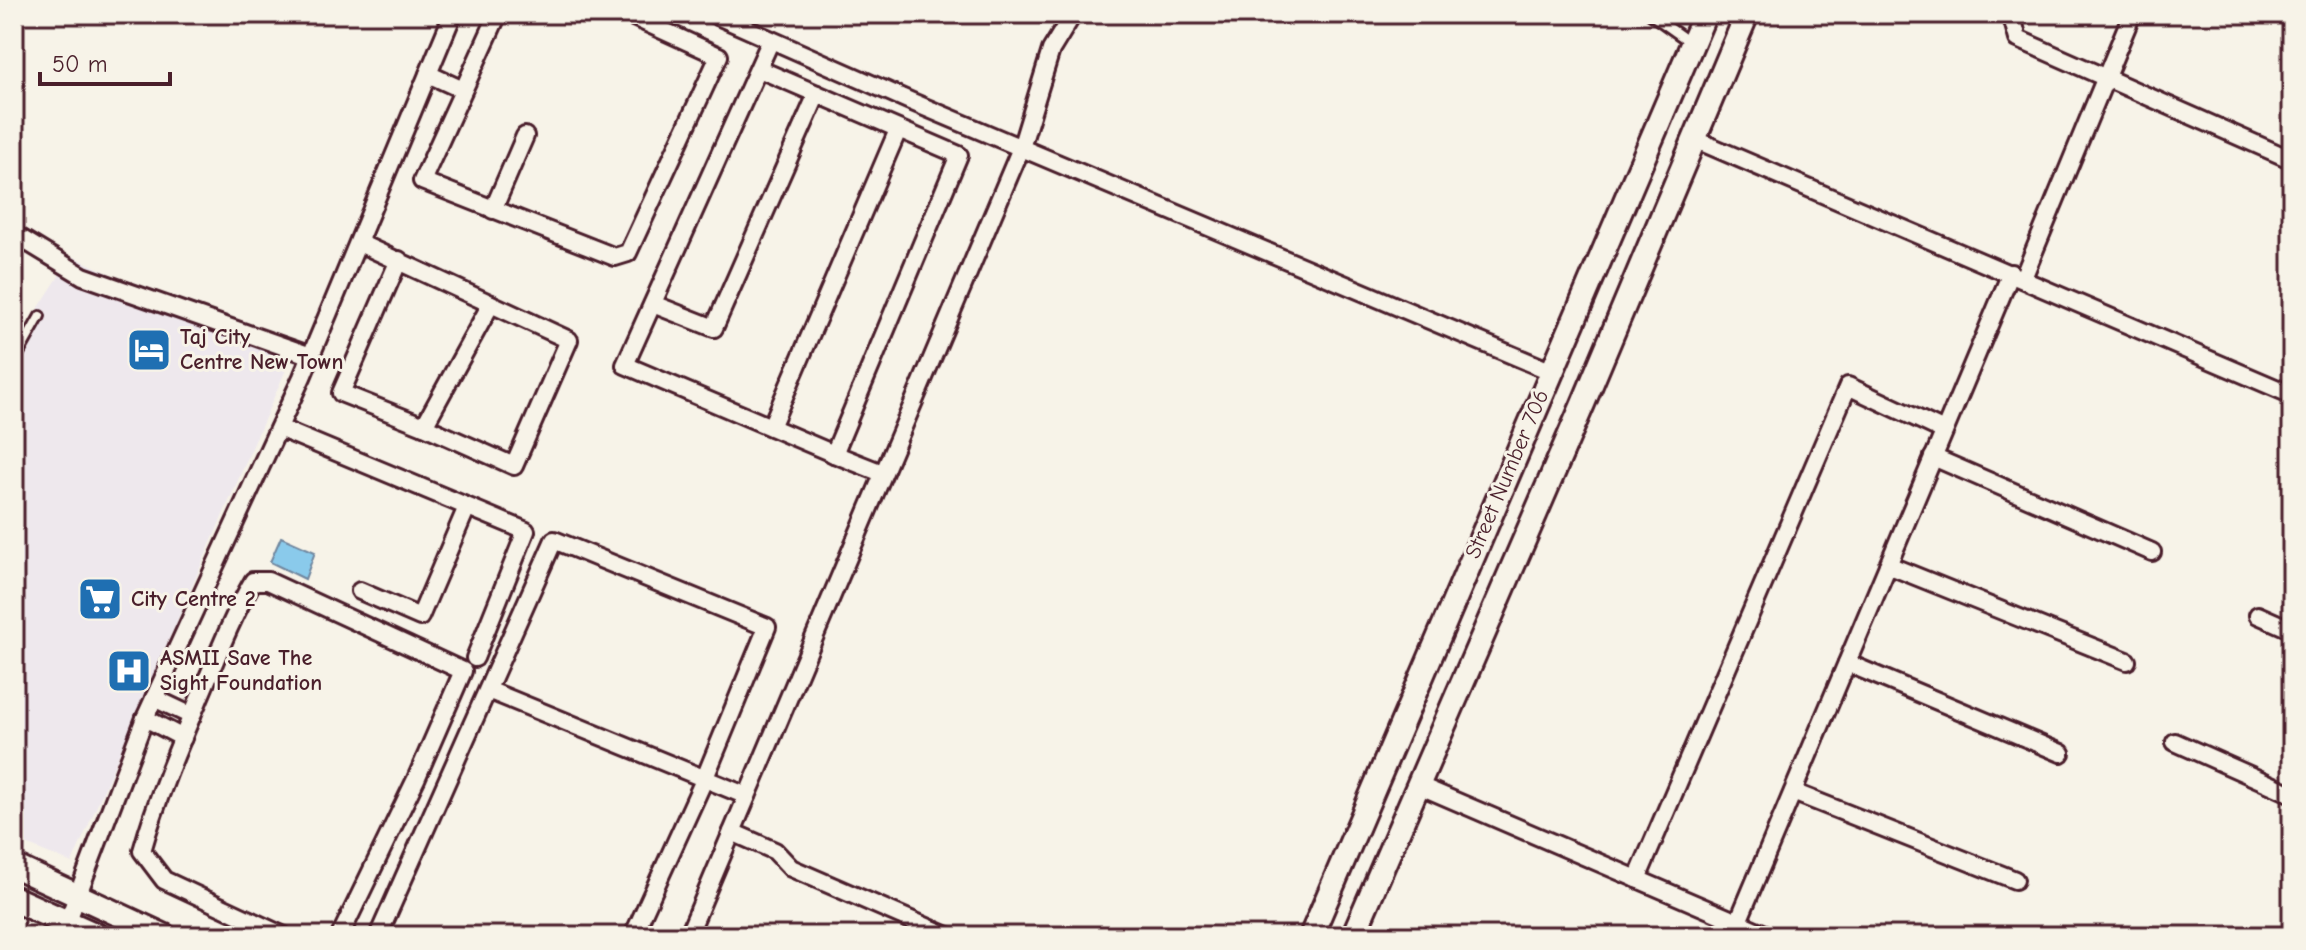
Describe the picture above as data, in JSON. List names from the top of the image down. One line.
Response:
{"streets":{"street":["Street Number 706"]},"places":{"hotel":["Taj City Centre New Town"],"supermarket":["City Centre 2"],"hospital":["ASMII Save The Sight Foundation"]},"scale_bar":"50 m"}
